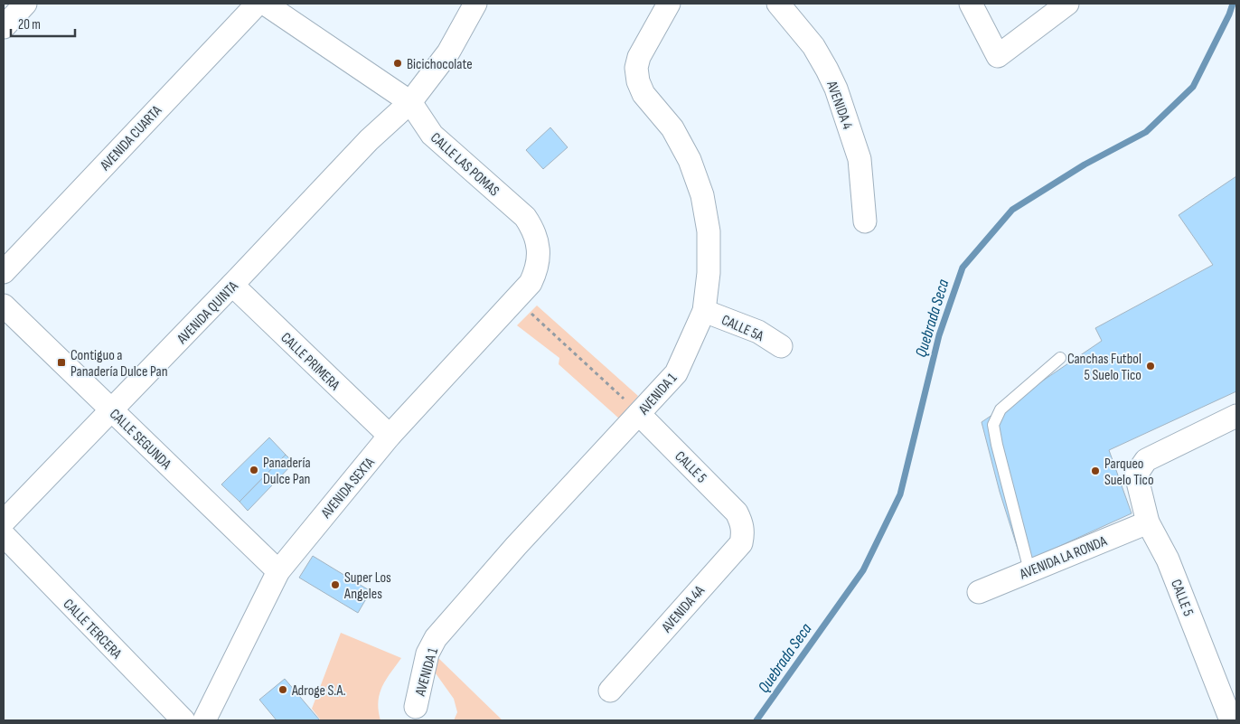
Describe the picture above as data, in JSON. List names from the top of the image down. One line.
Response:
{"streets":{"street":["AVENIDA 4","AVENIDA CUARTA","CALLE LAS POMAS","AVENIDA QUINTA","CALLE 5A","CALLE PRIMERA","AVENIDA 1","CALLE SEGUNDA","CALLE 5","AVENIDA SEXTA","AVENIDA LA RONDA","AVENIDA 4A","CALLE TERCERA"]},"crossings":[["CALLE LAS POMAS","AVENIDA QUINTA"],["CALLE LAS POMAS","AVENIDA SEXTA"],["AVENIDA QUINTA","CALLE PRIMERA"],["AVENIDA QUINTA","CALLE SEGUNDA"],["CALLE 5A","AVENIDA 1"],["CALLE PRIMERA","AVENIDA SEXTA"],["AVENIDA 1","CALLE 5"],["CALLE SEGUNDA","AVENIDA SEXTA"],["CALLE 5","AVENIDA LA RONDA"],["CALLE 5","AVENIDA 4A"]],"water":["Quebrada Seca"],"places":{"other":["Bicichocolate","Canchas Futbol 5 Suelo Tico","Panadería Dulce Pan","Parqueo Suelo Tico","Super Los Angeles","Adroge S.A."],"transit":["Contiguo a Panadería Dulce Pan"]},"scale_bar":"20 m"}
